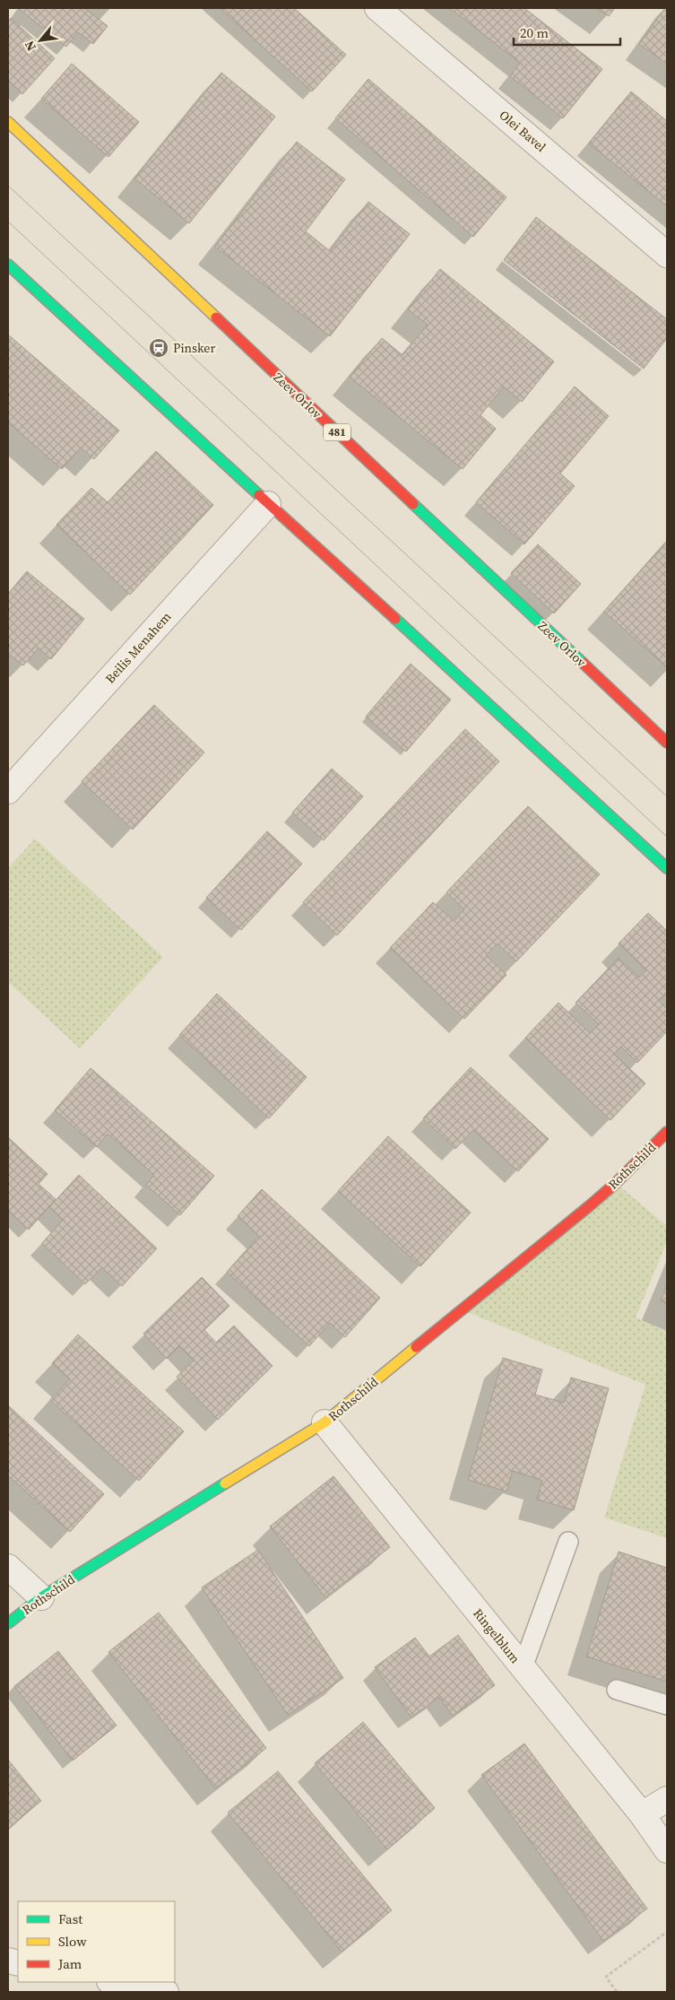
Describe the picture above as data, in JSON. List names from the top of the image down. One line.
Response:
{"streets":{"main road":["Zeev Orlov","481","Rothschild"],"street":["Olei Bavel","Beilis Menahem","Ringelblum"]},"crossings":[["Rothschild","Ringelblum"]],"places":{"station":["Pinsker"]},"legend":["Fast","Slow","Jam"],"scale_bar":"20 m","north":"bottom left"}
